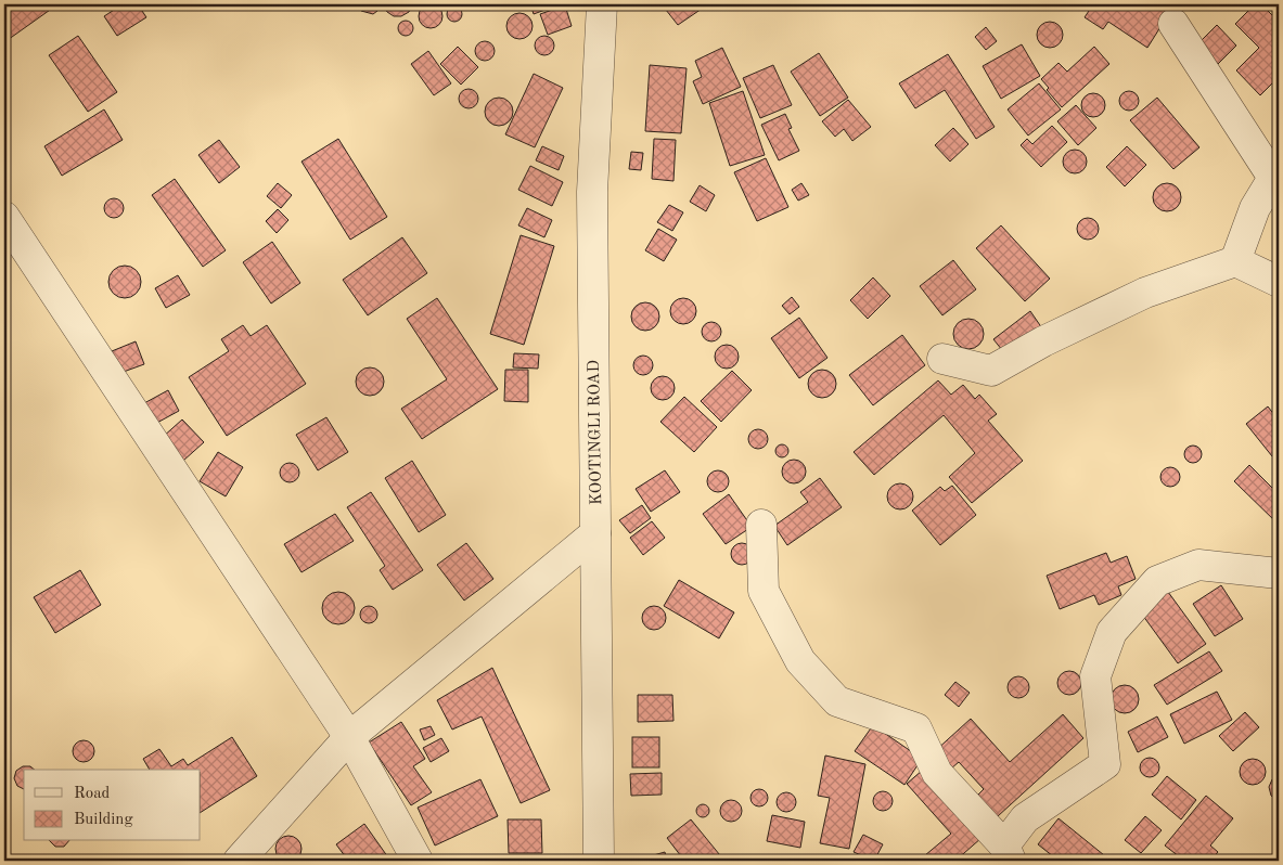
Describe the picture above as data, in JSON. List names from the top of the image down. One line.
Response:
{"streets":{"street":["KOOTINGLI ROAD"]},"legend":["Road","Building"]}
